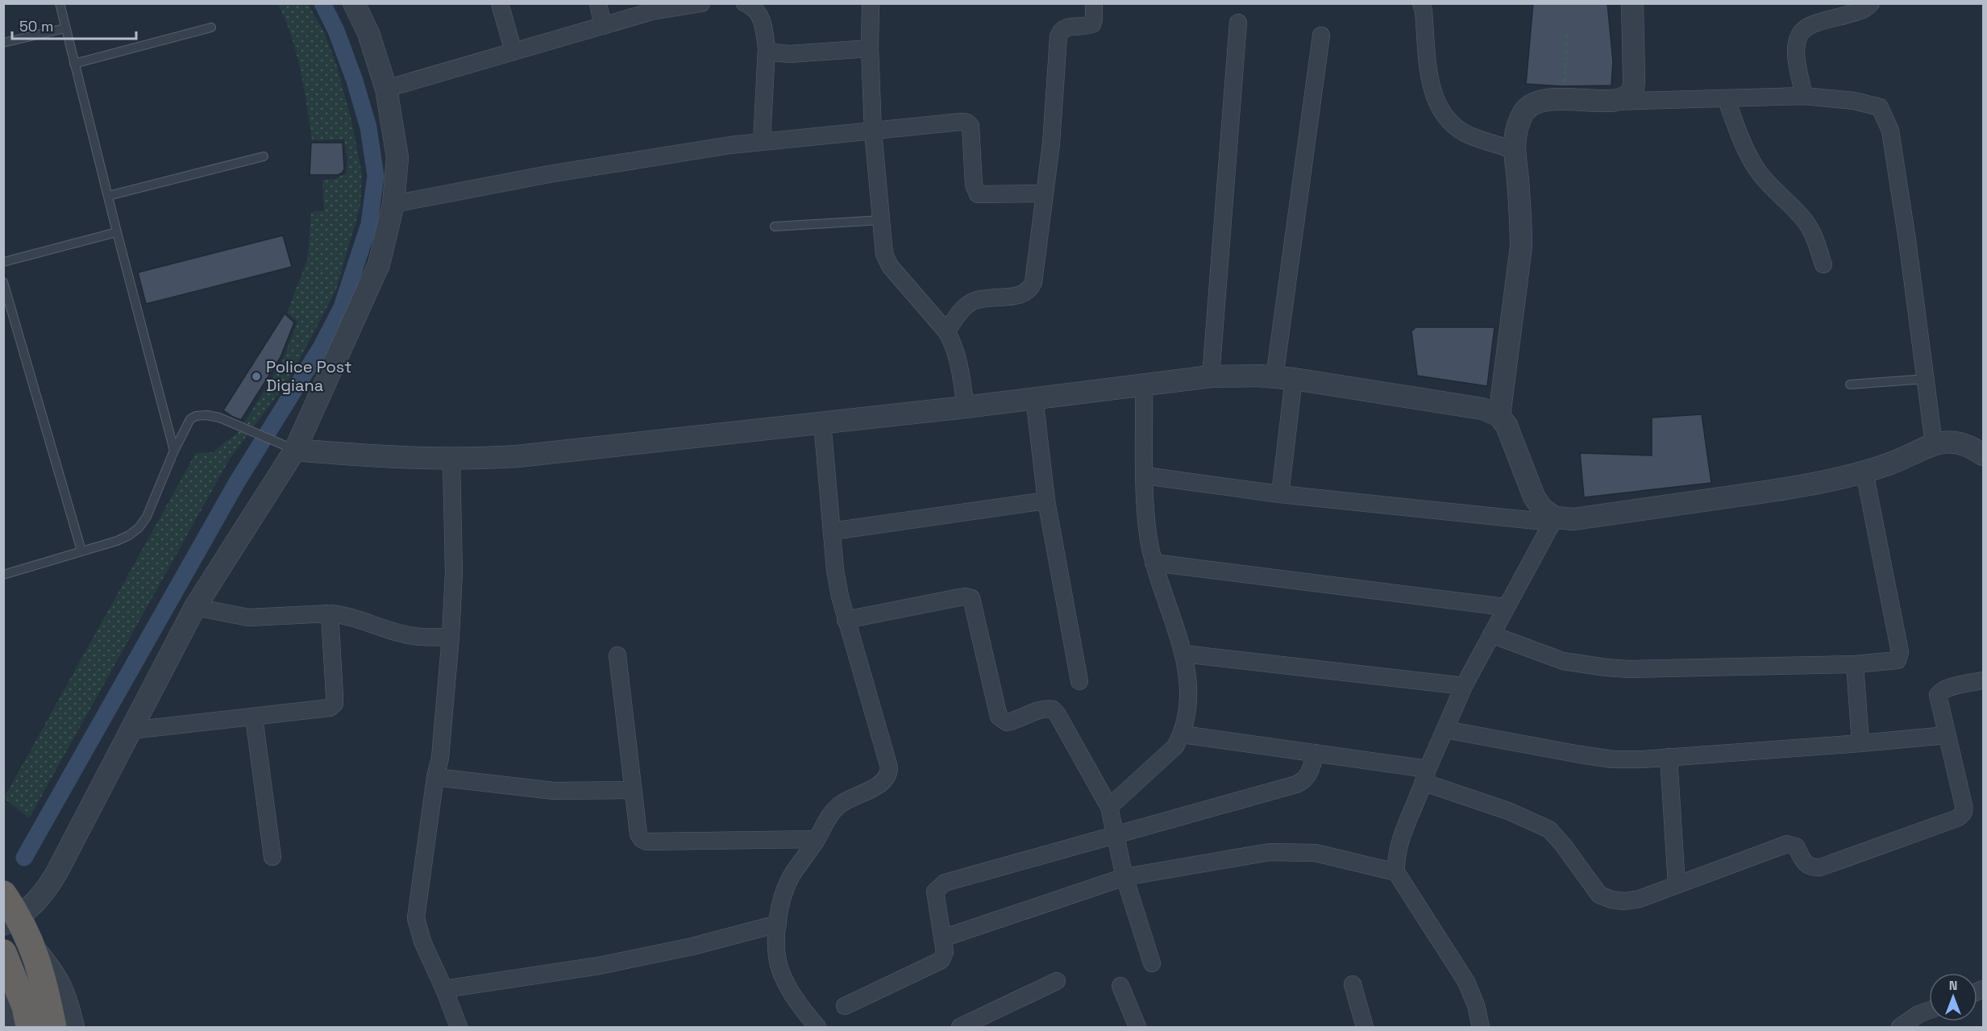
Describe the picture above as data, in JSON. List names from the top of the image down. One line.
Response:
{"places":["Police Post Digiana"],"scale_bar":"50 m","north":"top"}
